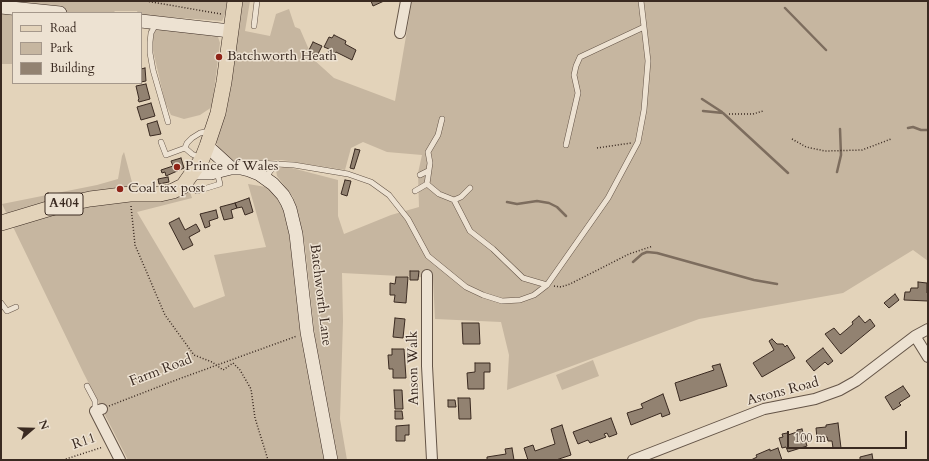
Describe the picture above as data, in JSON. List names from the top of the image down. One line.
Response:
{"streets":{"main road":["A404"],"street":["Batchworth Lane","Anson Walk","Astons Road"],"path":["Farm Road","R11"]},"crossings":[["A404","Batchworth Lane"]],"places":["Batchworth Heath","Prince of Wales","Coal tax post"],"legend":["Road","Park","Building"],"scale_bar":"100 m","north":"right"}
